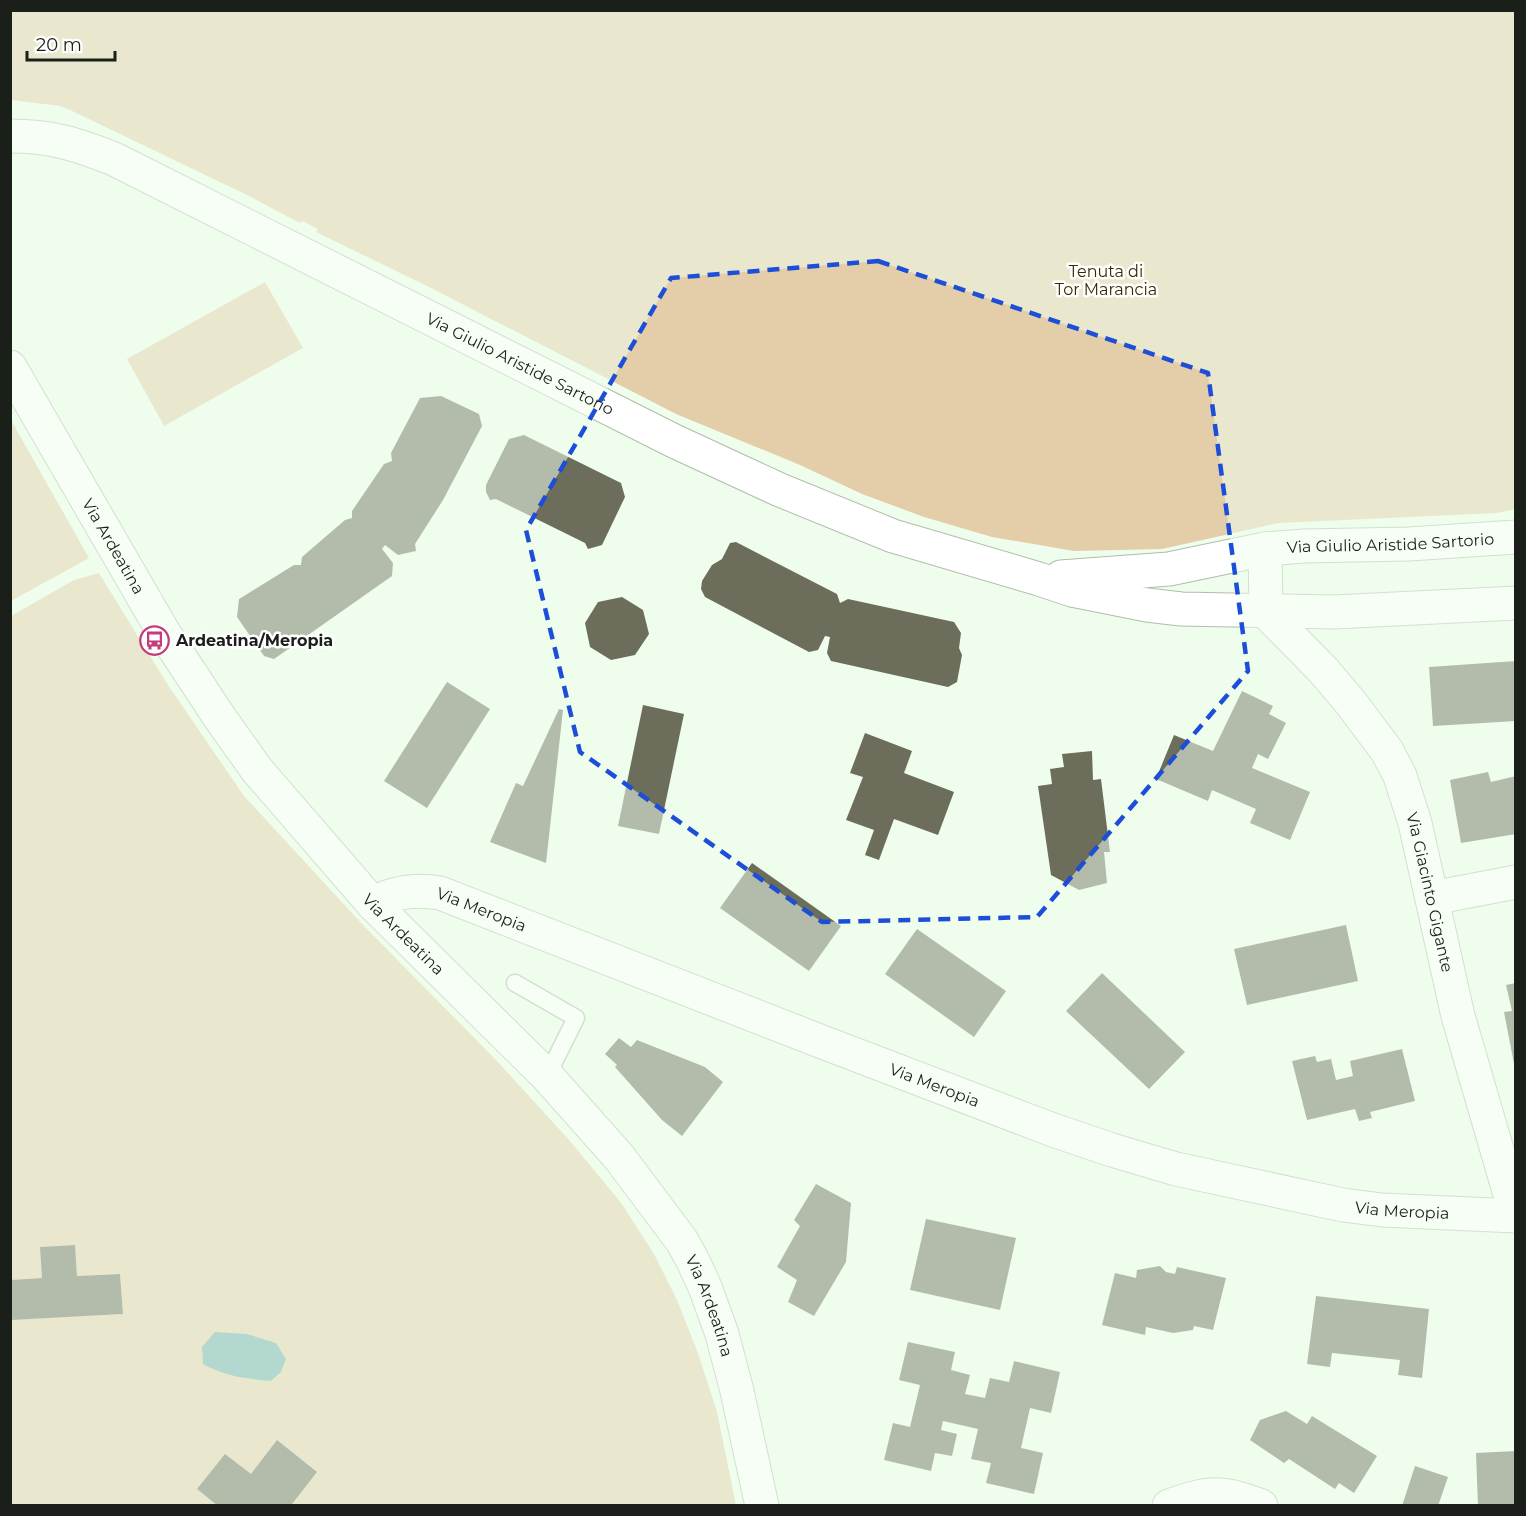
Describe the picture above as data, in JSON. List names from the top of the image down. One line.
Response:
{"streets":{"street":["Via Giulio Aristide Sartorio","Via Ardeatina","Via Giacinto Gigante","Via Meropia"]},"crossings":[["Via Giulio Aristide Sartorio","Via Giacinto Gigante"],["Via Ardeatina","Via Meropia"],["Via Giacinto Gigante","Via Meropia"]],"parks":["Tenuta di Tor Marancia"],"places":{"bus stop":["Ardeatina/Meropia"]},"scale_bar":"20 m"}
